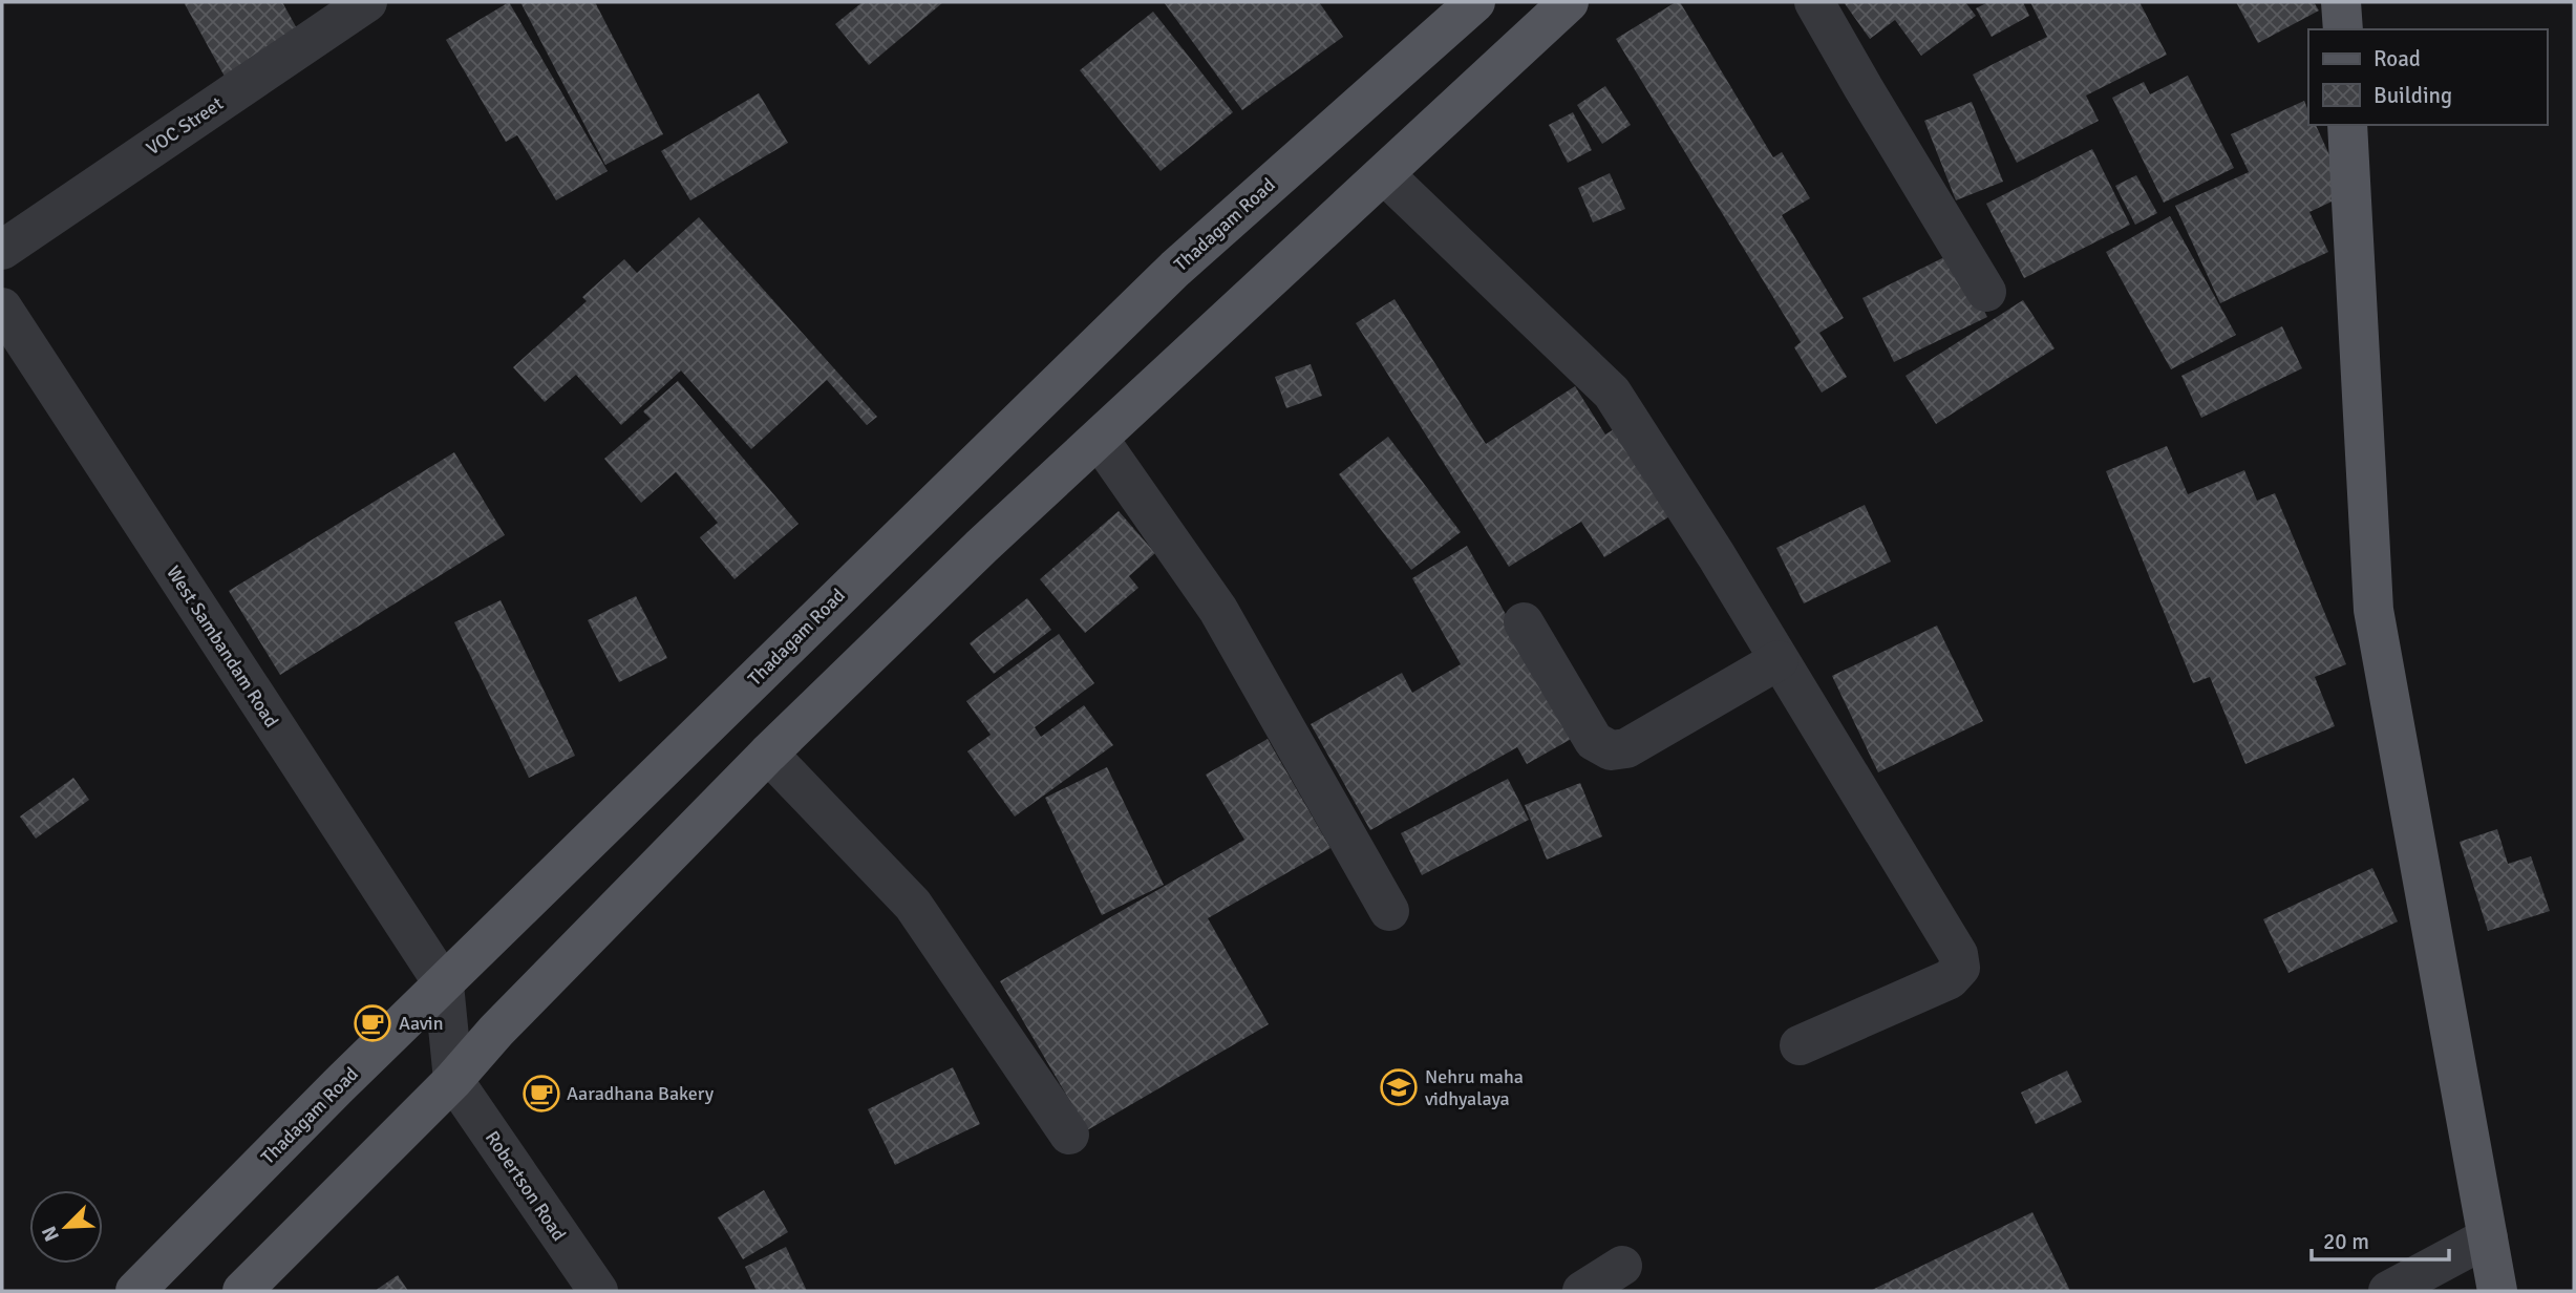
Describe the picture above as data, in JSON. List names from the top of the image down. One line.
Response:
{"streets":{"main road":["Thadagam Road"],"street":["VOC Street","West Sambandam Road","Robertson Road"]},"crossings":[["Thadagam Road","West Sambandam Road"]],"places":{"cafe":["Aavin","Aaradhana Bakery"],"school or university":["Nehru maha vidhyalaya"]},"legend":["Road","Building"],"scale_bar":"20 m","north":"bottom left"}
